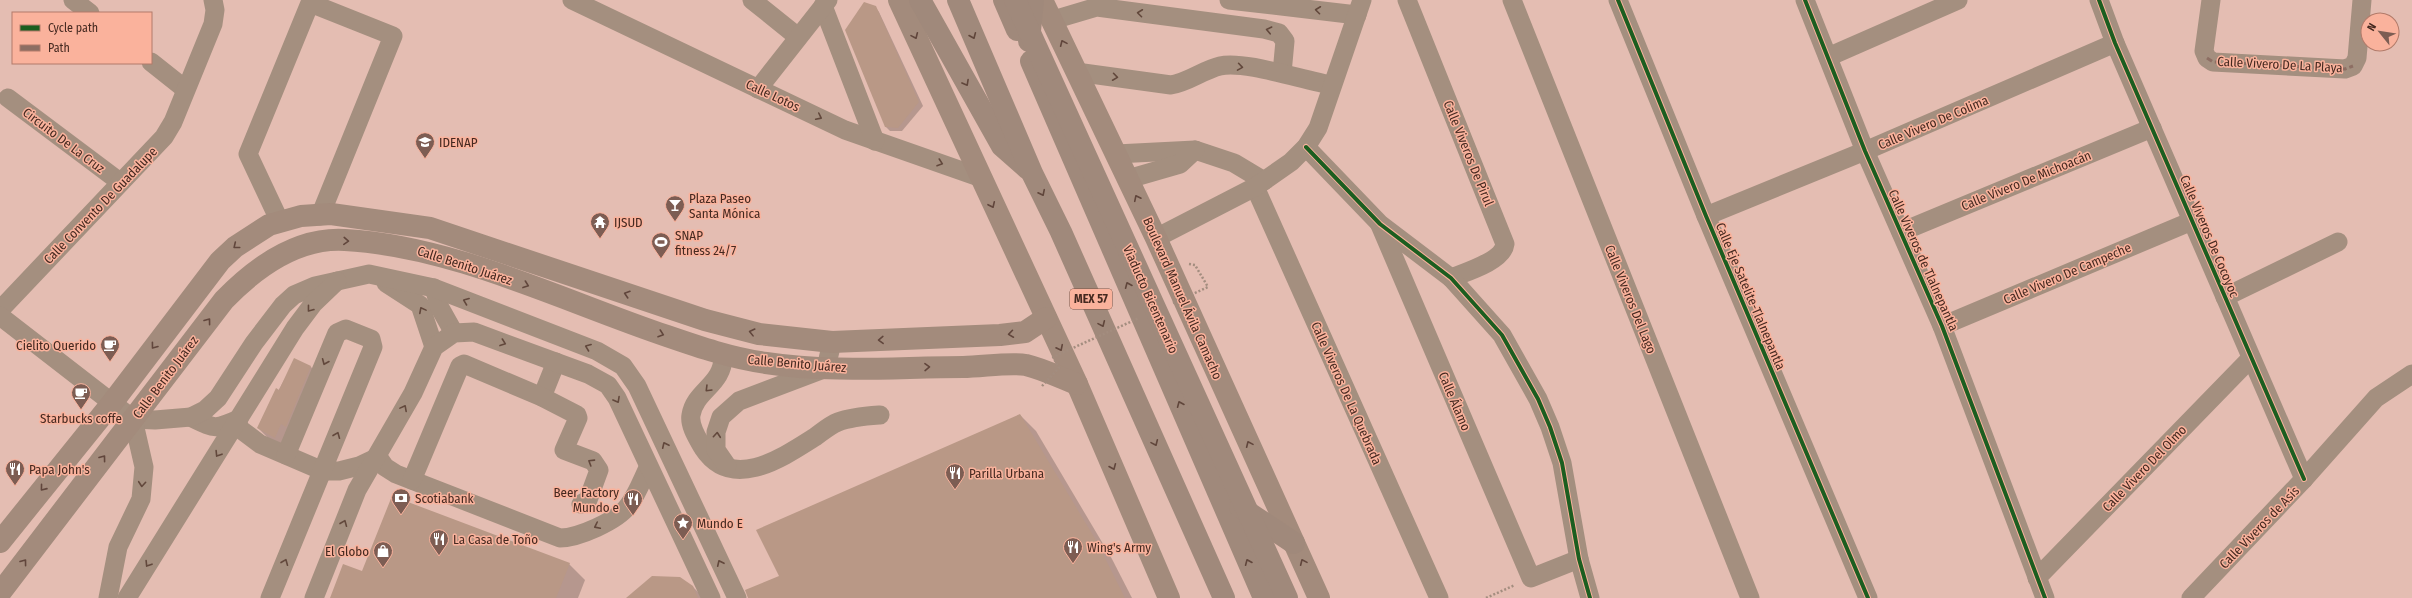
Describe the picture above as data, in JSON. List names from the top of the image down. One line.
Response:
{"streets":{"highway":["MEX 57","Viaducto Bicentenario"],"main road":["Calle Benito Juárez","Boulevard Manuel Ávila Camacho"],"street":["Calle Vivero De La Playa","Calle Lotos","Calle Vivero De Colima","Circuito De La Cruz","Calle Viveros De Pirul","Calle Vivero De Michoacán","Calle Convento De Guadalupe","Calle Viveros De Cocoyoc","Calle Viveros de Tlalnepantla","Calle Vivero De Campeche","Calle Eje Satelite-Tlalnepantla","Calle Viveros Del Lago","Calle Viveros De La Quebrada","Calle Álamo","Calle Vivero Del Olmo","Calle Viveros de Asís"]},"crossings":[["Calle Vivero De Colima","Calle Viveros De Cocoyoc"],["Calle Vivero De Colima","Calle Viveros de Tlalnepantla"],["Calle Vivero De Colima","Calle Eje Satelite-Tlalnepantla"],["Circuito De La Cruz","Calle Convento De Guadalupe"],["Calle Vivero De Michoacán","Calle Viveros De Cocoyoc"],["Calle Vivero De Michoacán","Calle Viveros de Tlalnepantla"],["Calle Viveros De Cocoyoc","Calle Vivero De Campeche"],["Calle Viveros De Cocoyoc","Calle Vivero Del Olmo"],["Calle Viveros De Cocoyoc","Calle Viveros de Asís"],["Calle Viveros de Tlalnepantla","Calle Vivero De Campeche"],["Calle Viveros de Tlalnepantla","Calle Vivero Del Olmo"]],"one_way":["Calle Lotos"],"places":{"school or university":["IDENAP"],"bar":["Plaza Paseo Santa Mónica"],"temple":["IJSUD"],"sports":["SNAP fitness 24/7"],"cafe":["Cielito Querido","Starbucks coffe"],"restaurant":["Papa John's","Parilla Urbana","Beer Factory Mundo e","La Casa de Toño","Wing's Army"],"bank":["Scotiabank"],"place":["Mundo E"],"shop":["El Globo"]},"legend":["Cycle path","Path"],"north":"top left"}
